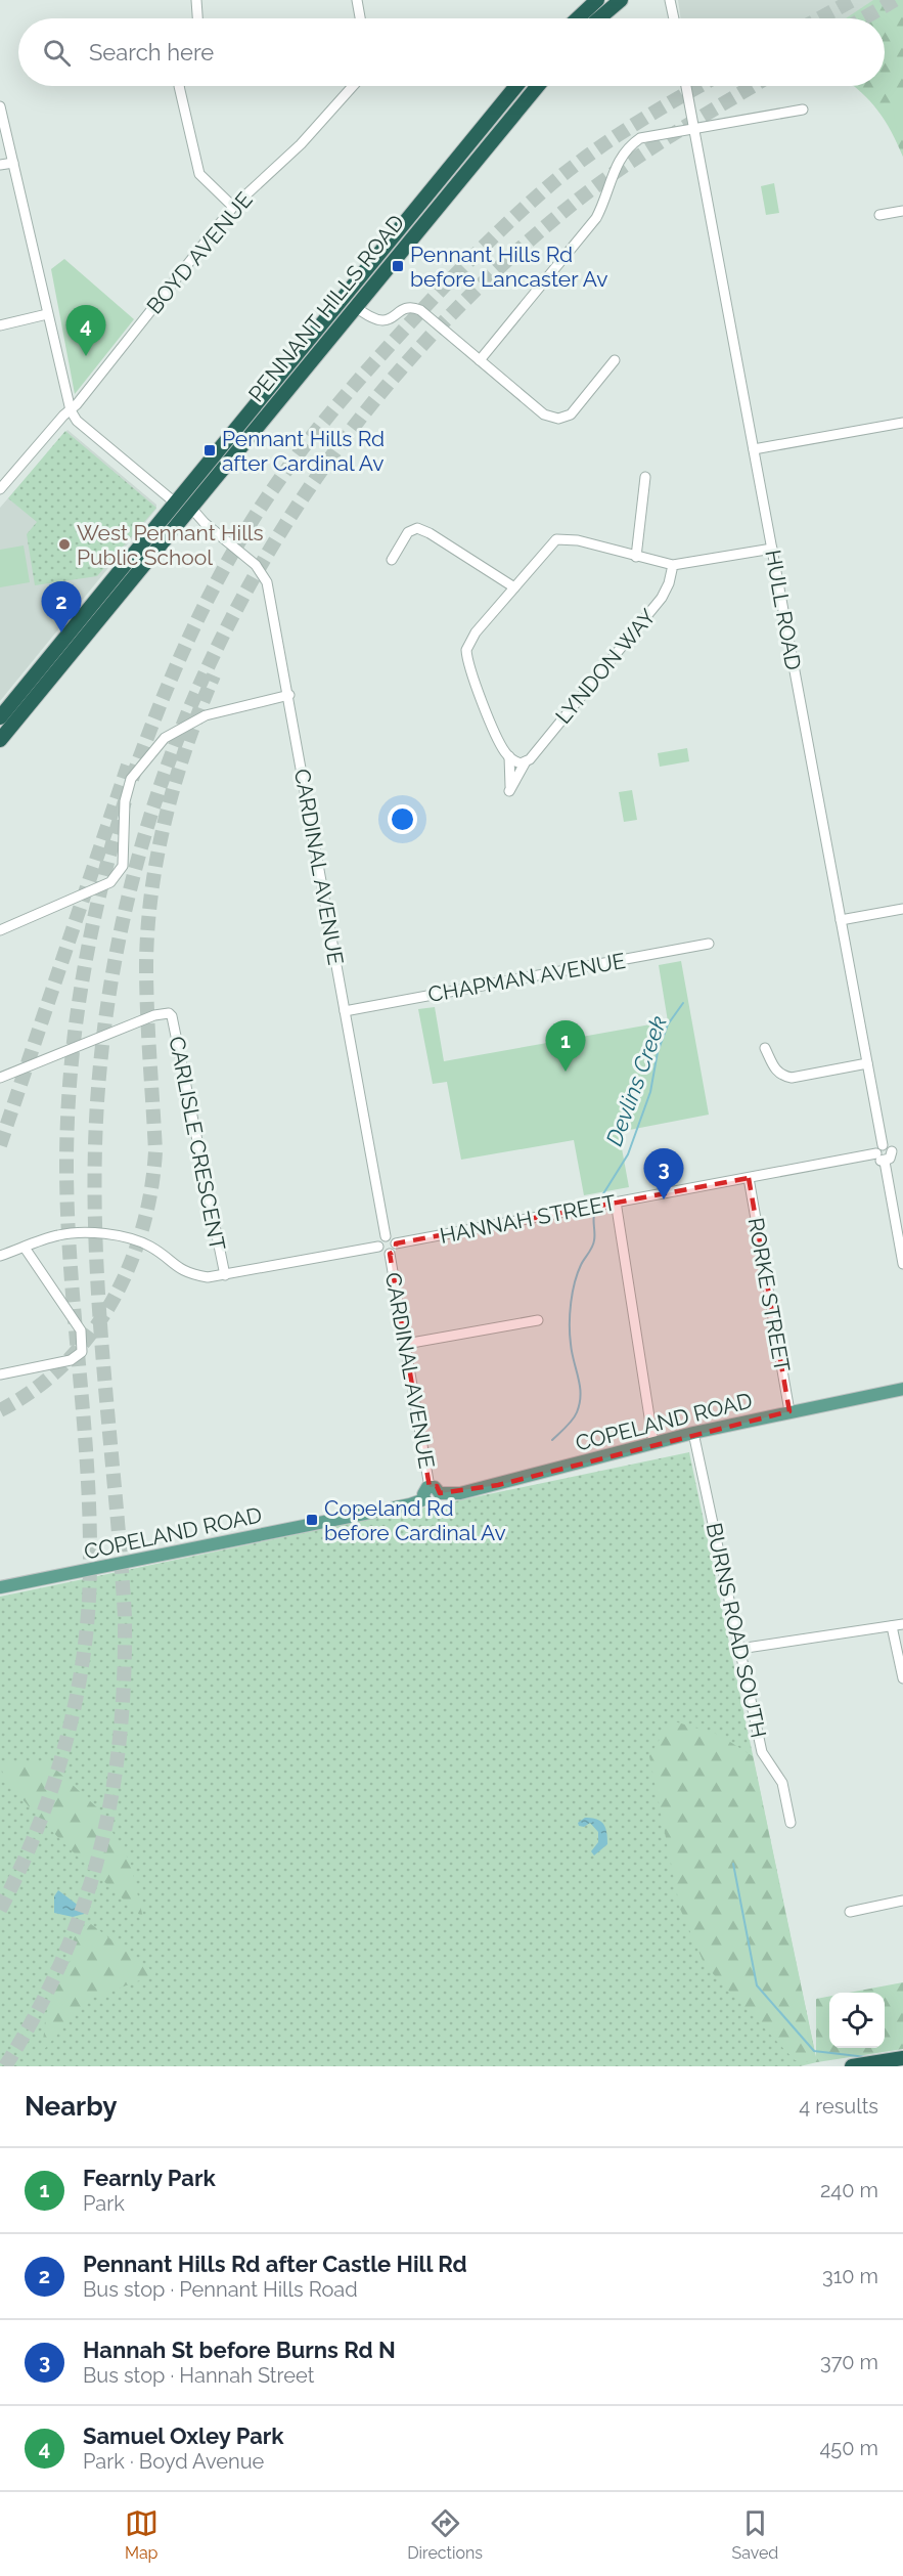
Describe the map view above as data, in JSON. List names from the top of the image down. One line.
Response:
{"streets":{"highway":["PENNANT HILLS ROAD"],"main road":["COPELAND ROAD"],"street":["BOYD AVENUE","HULL ROAD","LYNDON WAY","CARDINAL AVENUE","CHAPMAN AVENUE","CARLISLE CRESCENT","HANNAH STREET","RORKE STREET","BURNS ROAD SOUTH"]},"crossings":[["BOYD AVENUE","CARDINAL AVENUE"],["PENNANT HILLS ROAD","CARDINAL AVENUE"],["HULL ROAD","LYNDON WAY"],["HULL ROAD","HANNAH STREET"],["CARDINAL AVENUE","CHAPMAN AVENUE"],["CARDINAL AVENUE","HANNAH STREET"],["CARDINAL AVENUE","COPELAND ROAD"],["HANNAH STREET","RORKE STREET"],["RORKE STREET","COPELAND ROAD"],["COPELAND ROAD","BURNS ROAD SOUTH"]],"water":["Devlins Creek"],"places":{"transit":["Pennant Hills Rd before Lancaster Av","Pennant Hills Rd after Cardinal Av","Copeland Rd before Cardinal Av"],"other":["West Pennant Hills Public School"]},"page":{"search":"Search here","pins":["4","2","1","3"],"heading":["Nearby","4 results"],"list":[{"mark":"1","name":"Fearnly Park","note":"Park","value":"240 m"},{"mark":"2","name":"Pennant Hills Rd after Castle Hill Rd","note":"Bus stop · Pennant Hills Road","value":"310 m"},{"mark":"3","name":"Hannah St before Burns Rd N","note":"Bus stop · Hannah Street","value":"370 m"},{"mark":"4","name":"Samuel Oxley Park","note":"Park · Boyd Avenue","value":"450 m"}],"nav":["Map","Directions","Saved"]}}
